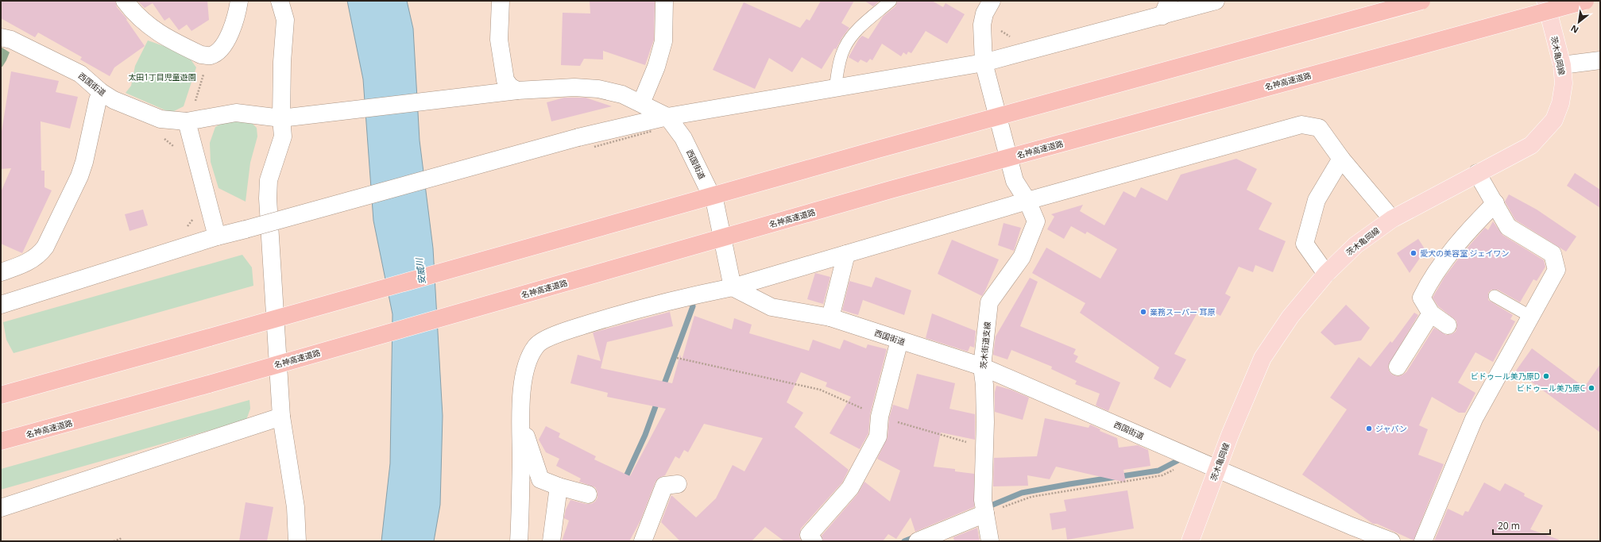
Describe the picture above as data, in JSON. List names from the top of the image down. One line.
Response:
{"streets":{"highway":["名神高速道路"],"main road":["茨木亀岡線"],"street":["西国街道","茨木街道支線"]},"crossings":[["茨木亀岡線","西国街道"],["西国街道","茨木街道支線"]],"water":["安威川"],"parks":["太田1丁目児童遊園"],"places":["愛犬の美容室 ジェイワン","業務スーパー 耳原","ビドゥール美乃原D","ビドゥール美乃原C","ジャパン"],"scale_bar":"20 m","north":"bottom left"}
